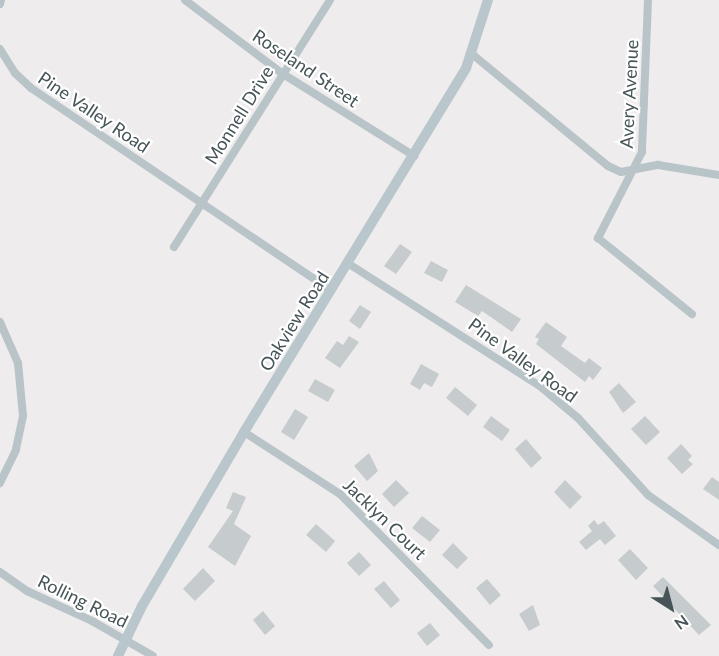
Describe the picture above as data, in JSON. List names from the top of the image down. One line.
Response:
{"streets":{"street":["Roseland Street","Avery Avenue","Pine Valley Road","Monnell Drive","Oakview Road","Jacklyn Court","Rolling Road"]},"crossings":[["Roseland Street","Monnell Drive"],["Roseland Street","Oakview Road"],["Pine Valley Road","Monnell Drive"],["Pine Valley Road","Oakview Road"],["Oakview Road","Jacklyn Court"],["Oakview Road","Rolling Road"]],"north":"bottom right"}
